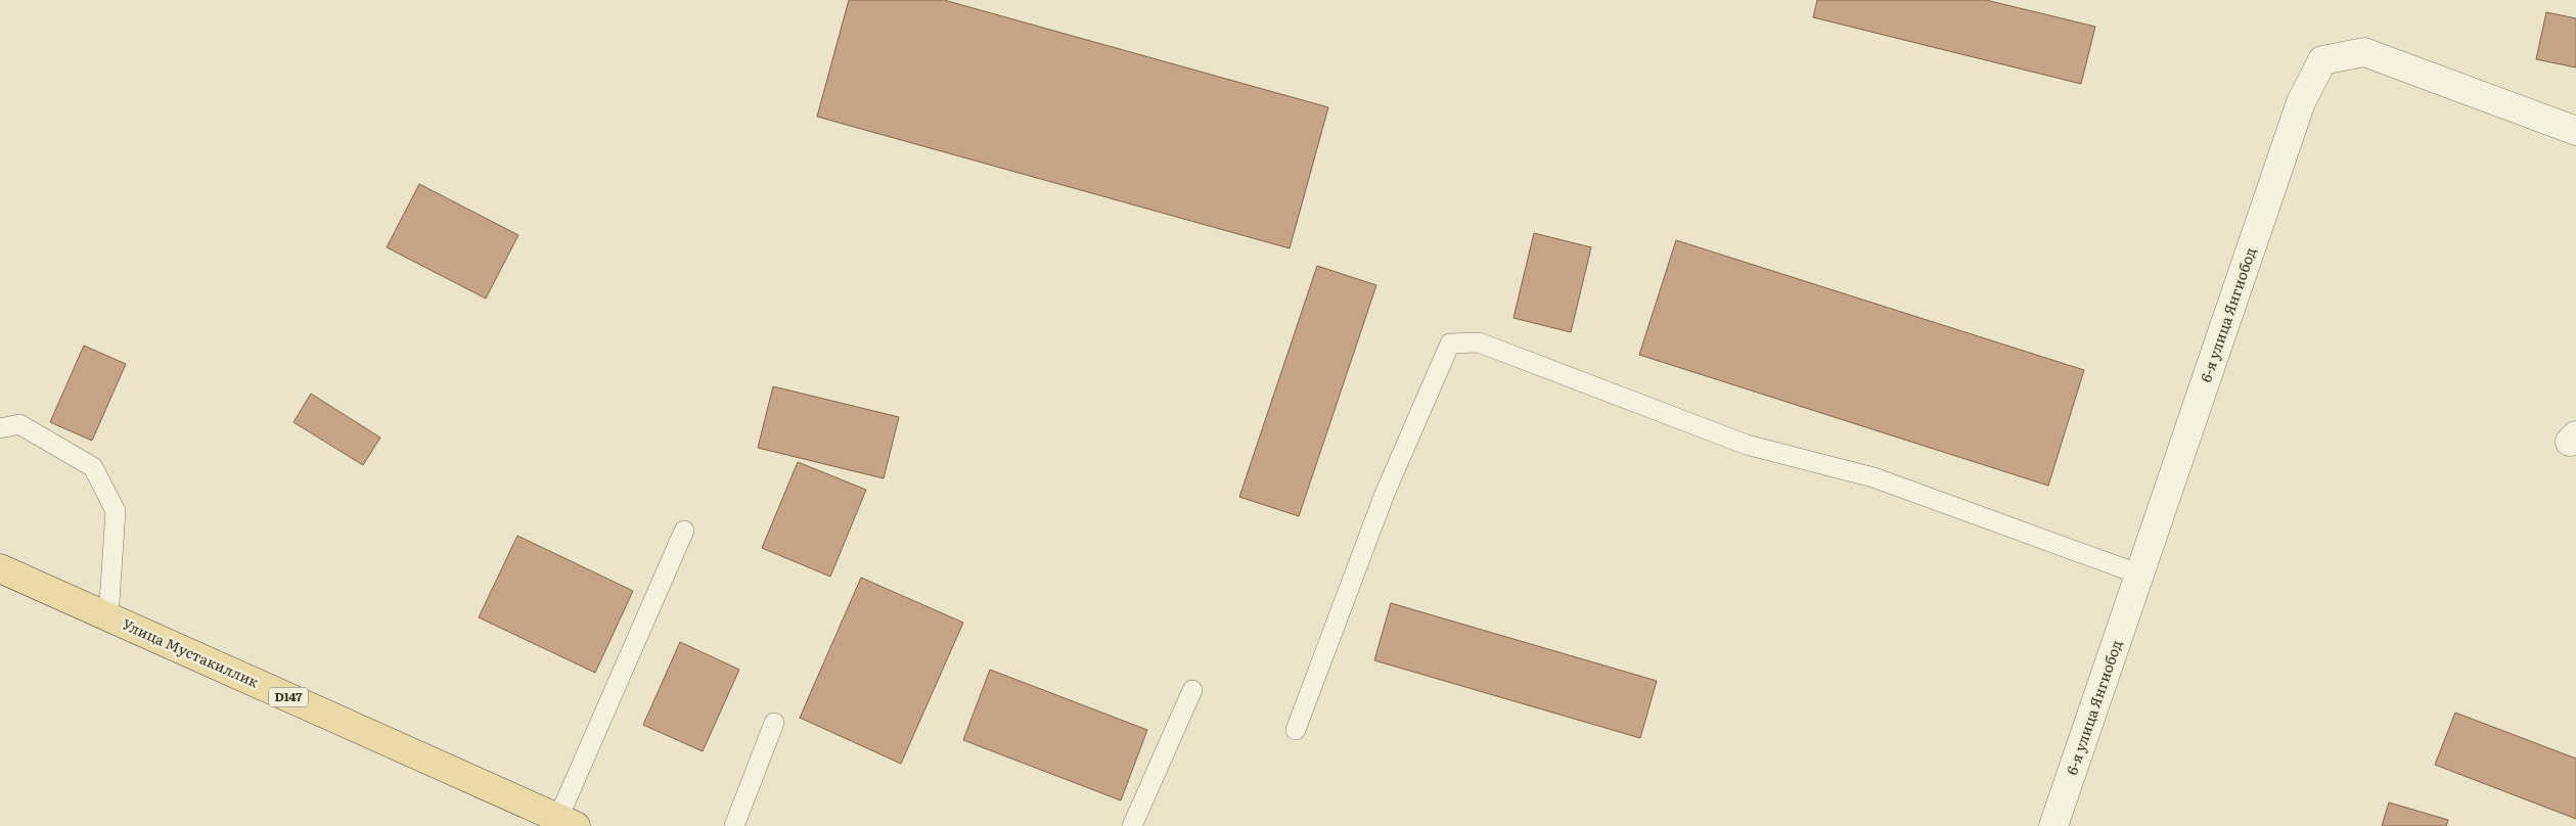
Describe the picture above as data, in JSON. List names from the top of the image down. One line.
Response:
{"streets":{"main road":["Улица Мустакиллик","D147"],"street":["6-я улица Янгиобод"]}}
